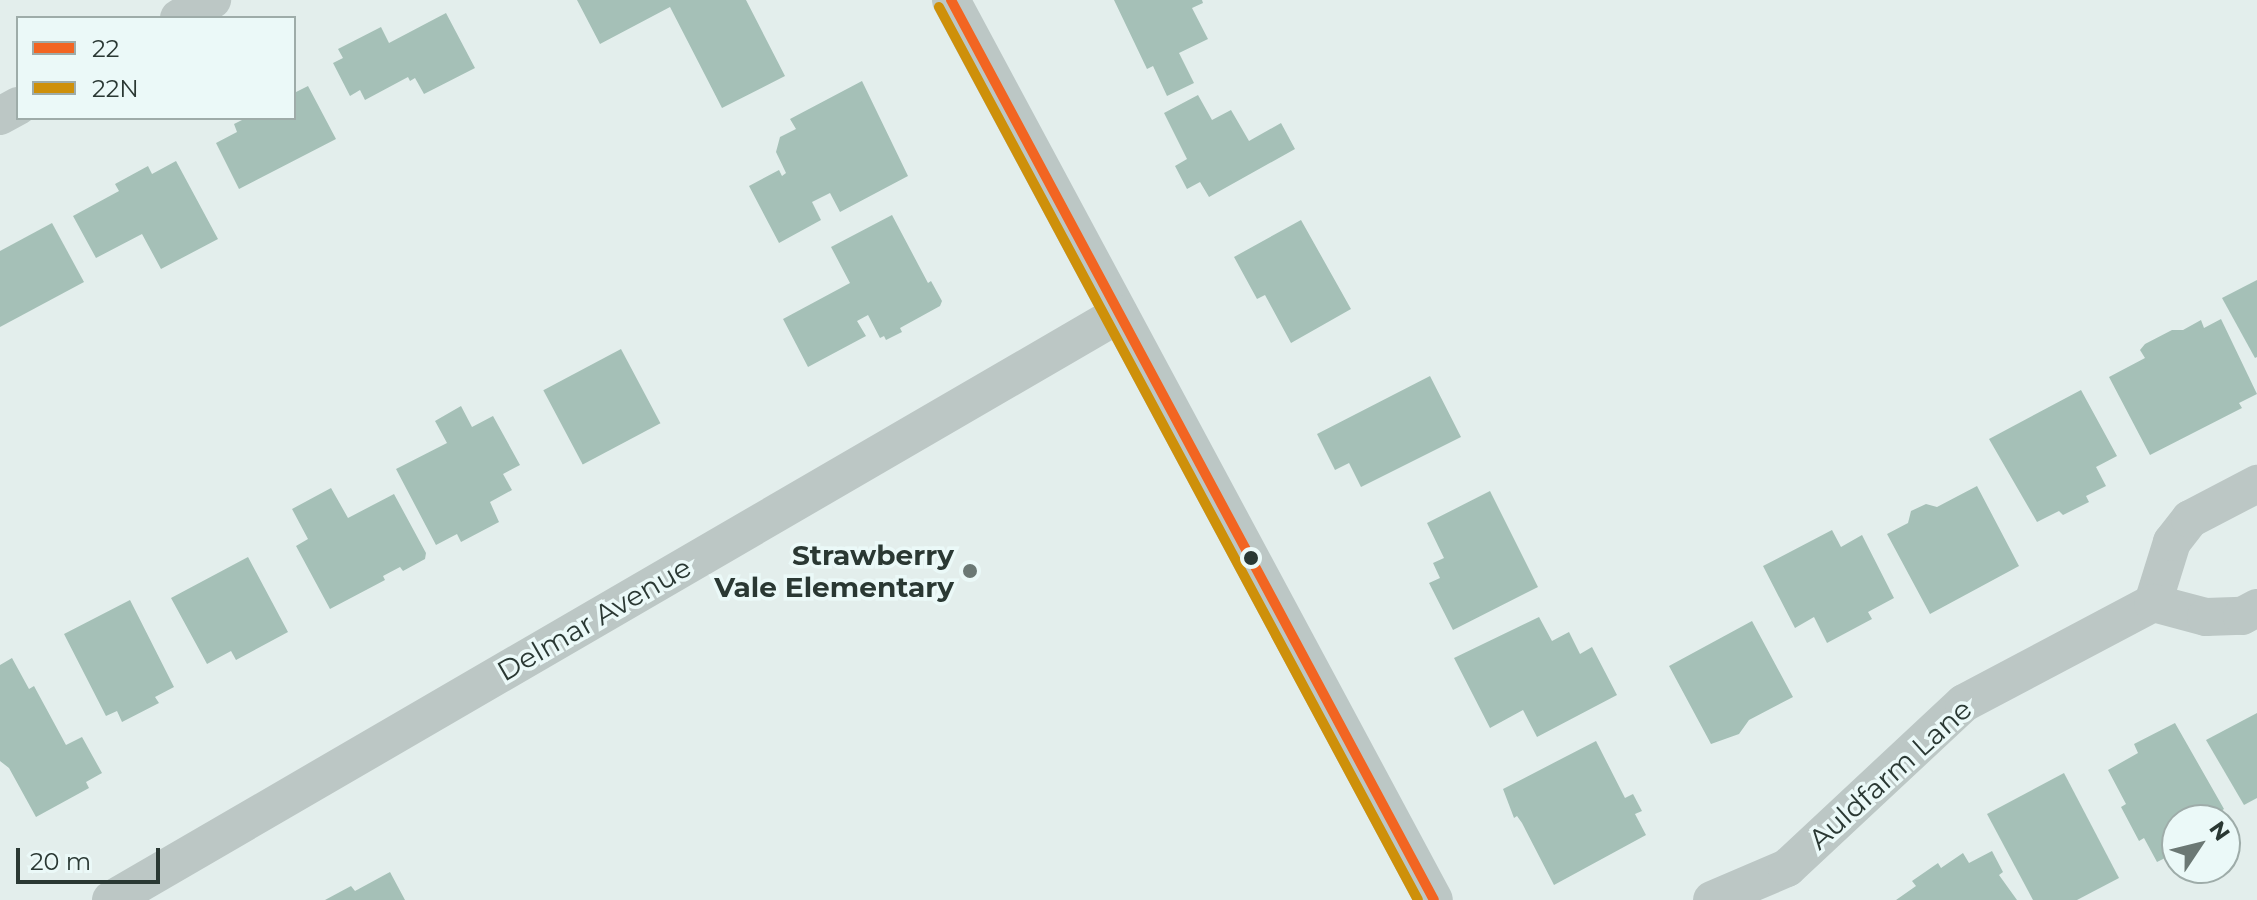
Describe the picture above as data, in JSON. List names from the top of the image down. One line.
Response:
{"streets":{"street":["Delmar Avenue","Auldfarm Lane"]},"places":["Strawberry Vale Elementary"],"lines":["transit line 22","transit line 22N"],"legend":["22","22N"],"scale_bar":"20 m","north":"top right"}
